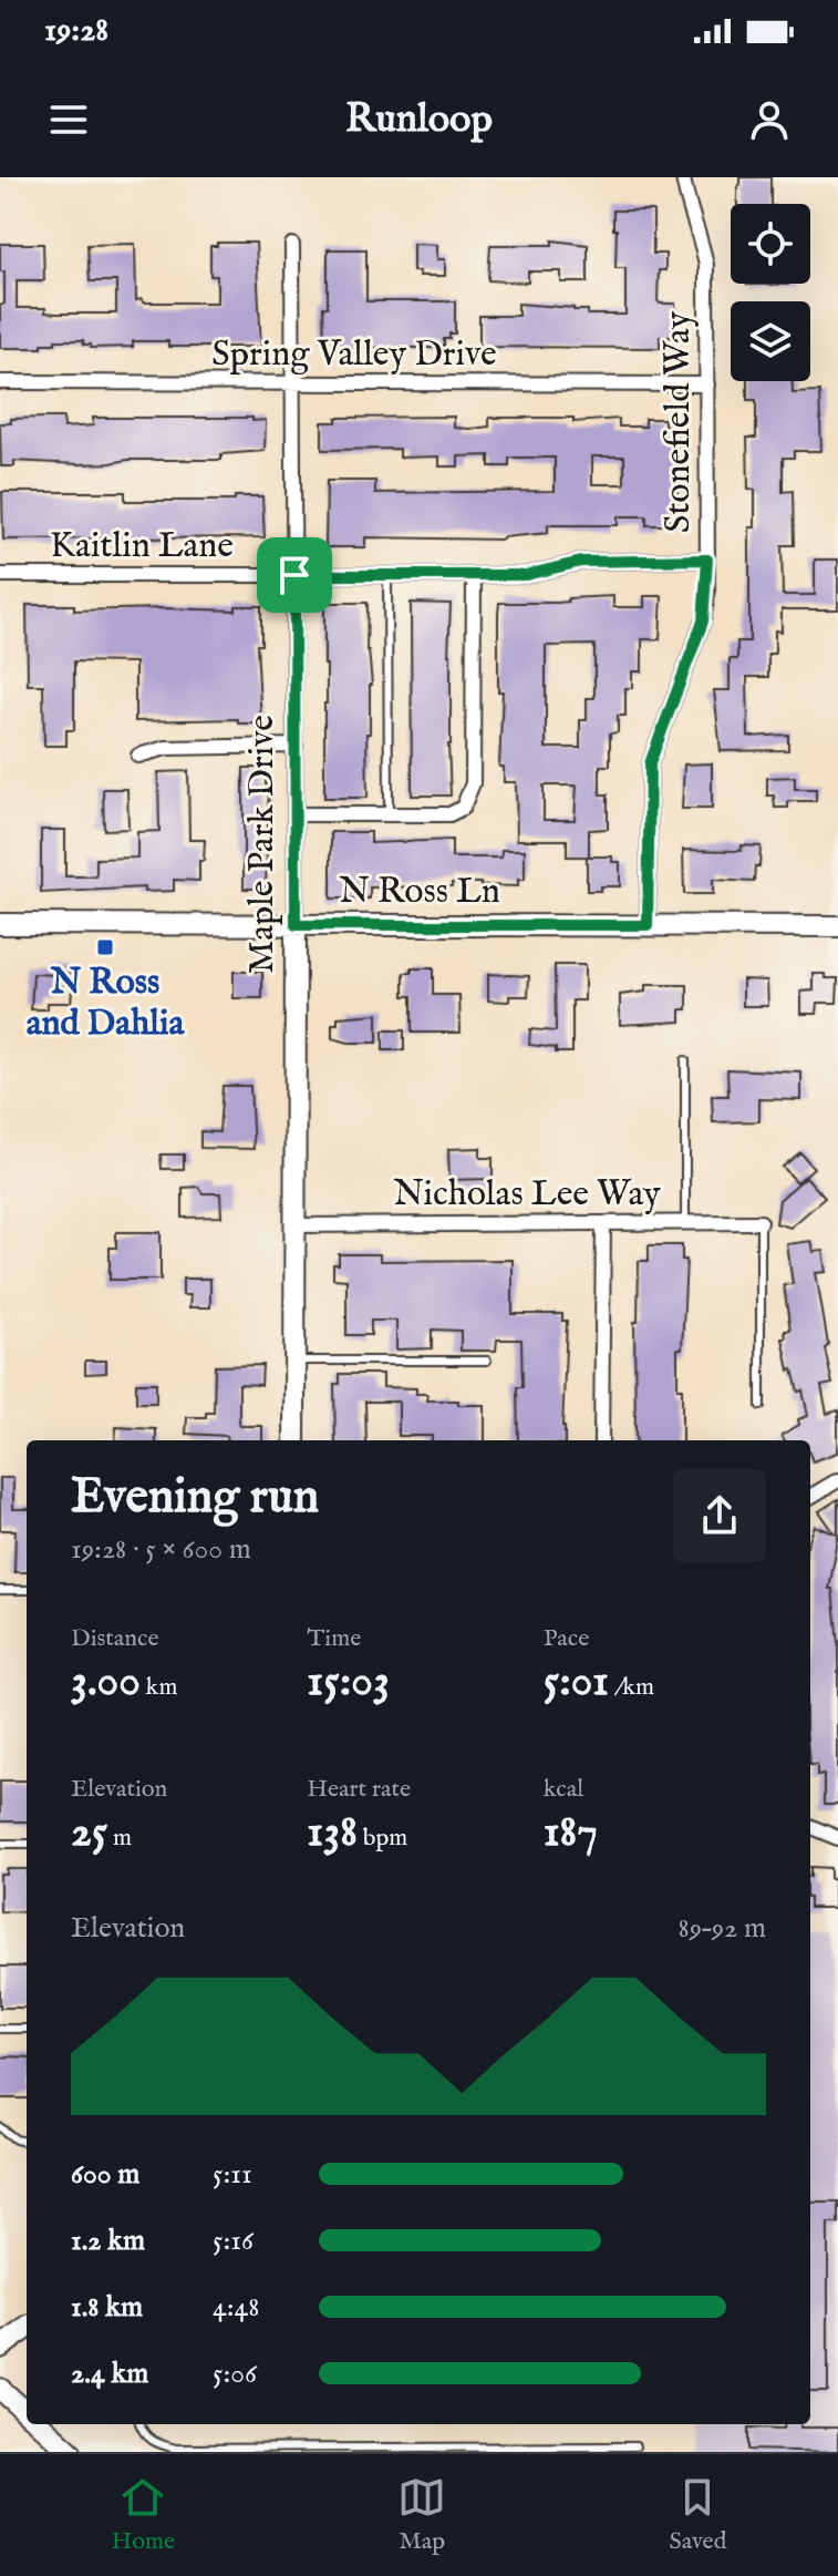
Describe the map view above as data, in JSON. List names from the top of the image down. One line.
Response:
{"streets":{"main road":["Maple Park Drive","N Ross Ln"],"street":["Spring Valley Drive","Stonefield Way","Kaitlin Lane","Nicholas Lee Way"]},"crossings":[["Spring Valley Drive","Stonefield Way"],["Spring Valley Drive","Maple Park Drive"],["Stonefield Way","Kaitlin Lane"],["Stonefield Way","N Ross Ln"],["Kaitlin Lane","Maple Park Drive"],["Maple Park Drive","N Ross Ln"],["Maple Park Drive","Nicholas Lee Way"]],"places":{"transit":["N Ross and Dahlia"]},"page":{"status":"19:28","header":"Runloop","heading":["Evening run","19:28 · 5 × 600 m"],"stats":[["Distance","3.00 km"],["Time","15:03"],["Pace","5:01 /km"],["Elevation","25 m"],["Heart rate","138 bpm"],["kcal","187"]],"chart":["Elevation","89–92 m"],"list":[{"name":"600 m","note":"5:11"},{"name":"1.2 km","note":"5:16"},{"name":"1.8 km","note":"4:48"},{"name":"2.4 km","note":"5:06"}],"tabs":["Home","Map","Saved"]}}
